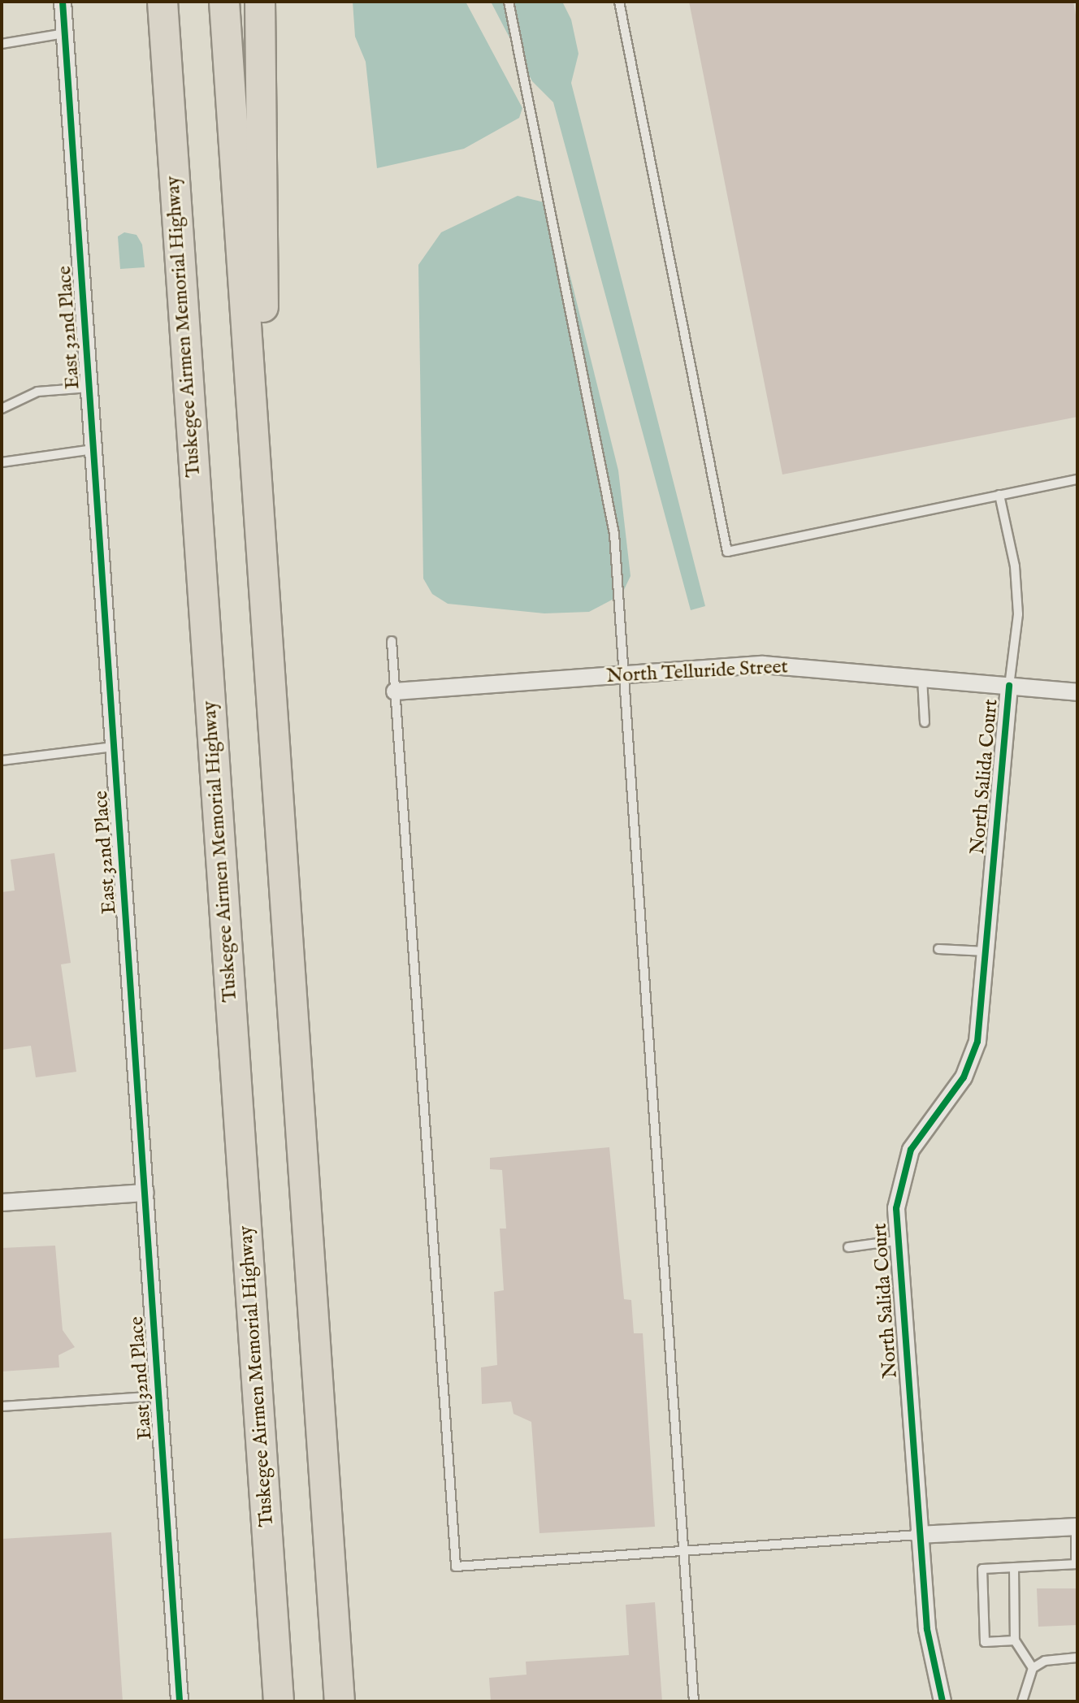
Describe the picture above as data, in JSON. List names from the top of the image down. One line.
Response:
{"streets":{"highway":["Tuskegee Airmen Memorial Highway"],"street":["East 32nd Place","North Telluride Street","North Salida Court"]},"crossings":[["North Telluride Street","North Salida Court"]]}
